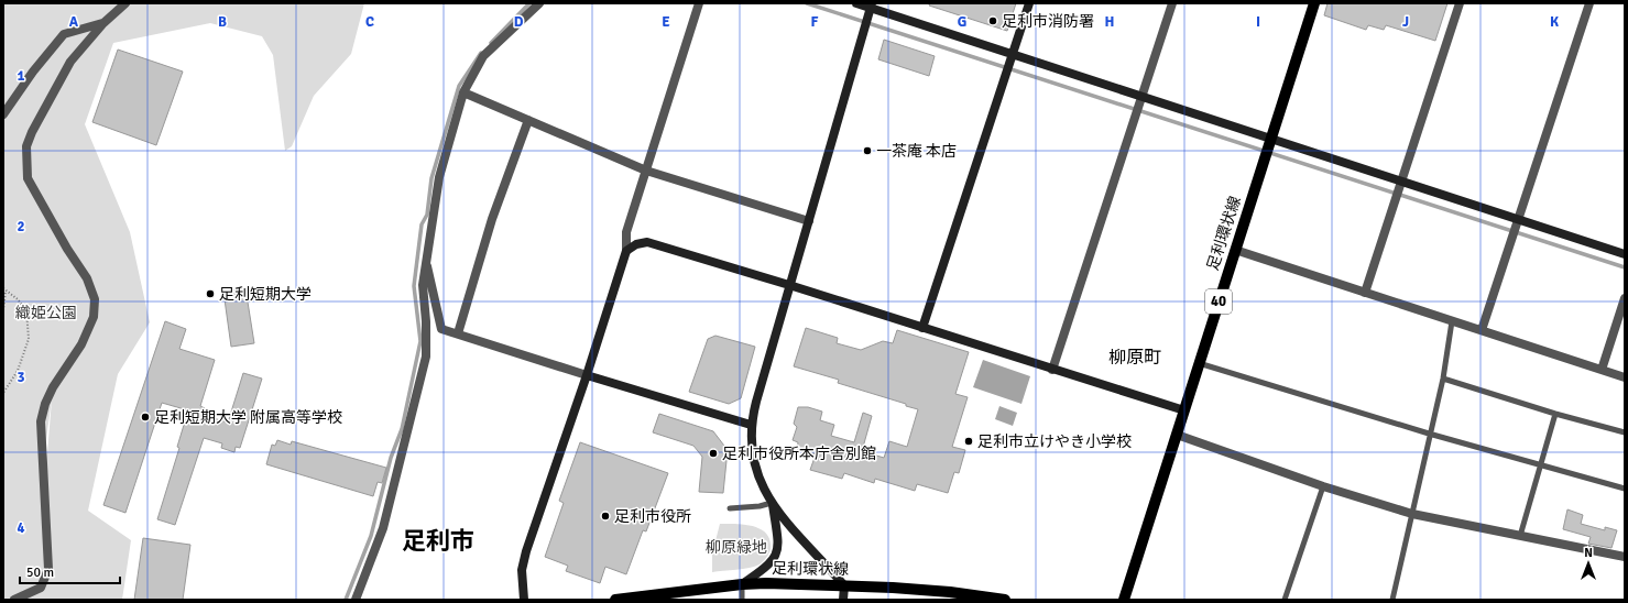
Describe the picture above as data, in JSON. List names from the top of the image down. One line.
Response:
{"streets":{"main road":["足利環状線","40"]},"districts":["柳原町","足利市"],"parks":["織姫公園","柳原緑地"],"places":["足利市消防署","一茶庵 本店","足利短期大学","足利短期大学 附属高等学校","足利市立けやき小学校","足利市役所本庁舎別館","足利市役所"],"scale_bar":"50 m","north":"top","grid":{"columns":["A","B","C","D","E","F","G","H","I","J","K"],"rows":["1","2","3","4"]}}
